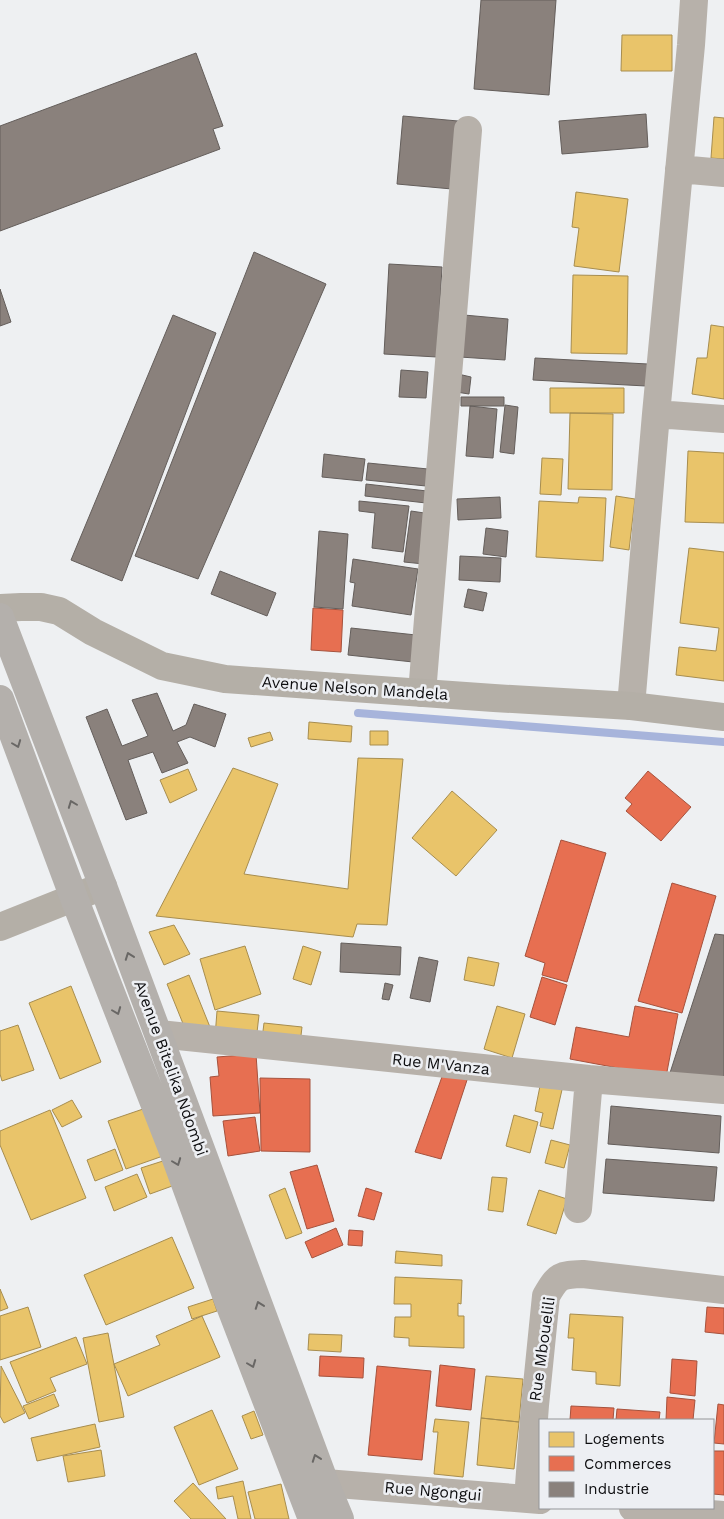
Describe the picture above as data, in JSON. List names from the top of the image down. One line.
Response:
{"streets":{"highway":["Avenue Bitelika Ndombi"],"street":["Avenue Nelson Mandela","Rue M'Vanza","Rue Mbouelili","Rue Ngongui"]},"crossings":[["Rue M'Vanza","Avenue Bitelika Ndombi"],["Avenue Bitelika Ndombi","Rue Ngongui"],["Rue Mbouelili","Rue Ngongui"]],"legend":["Logements","Commerces","Industrie"]}
